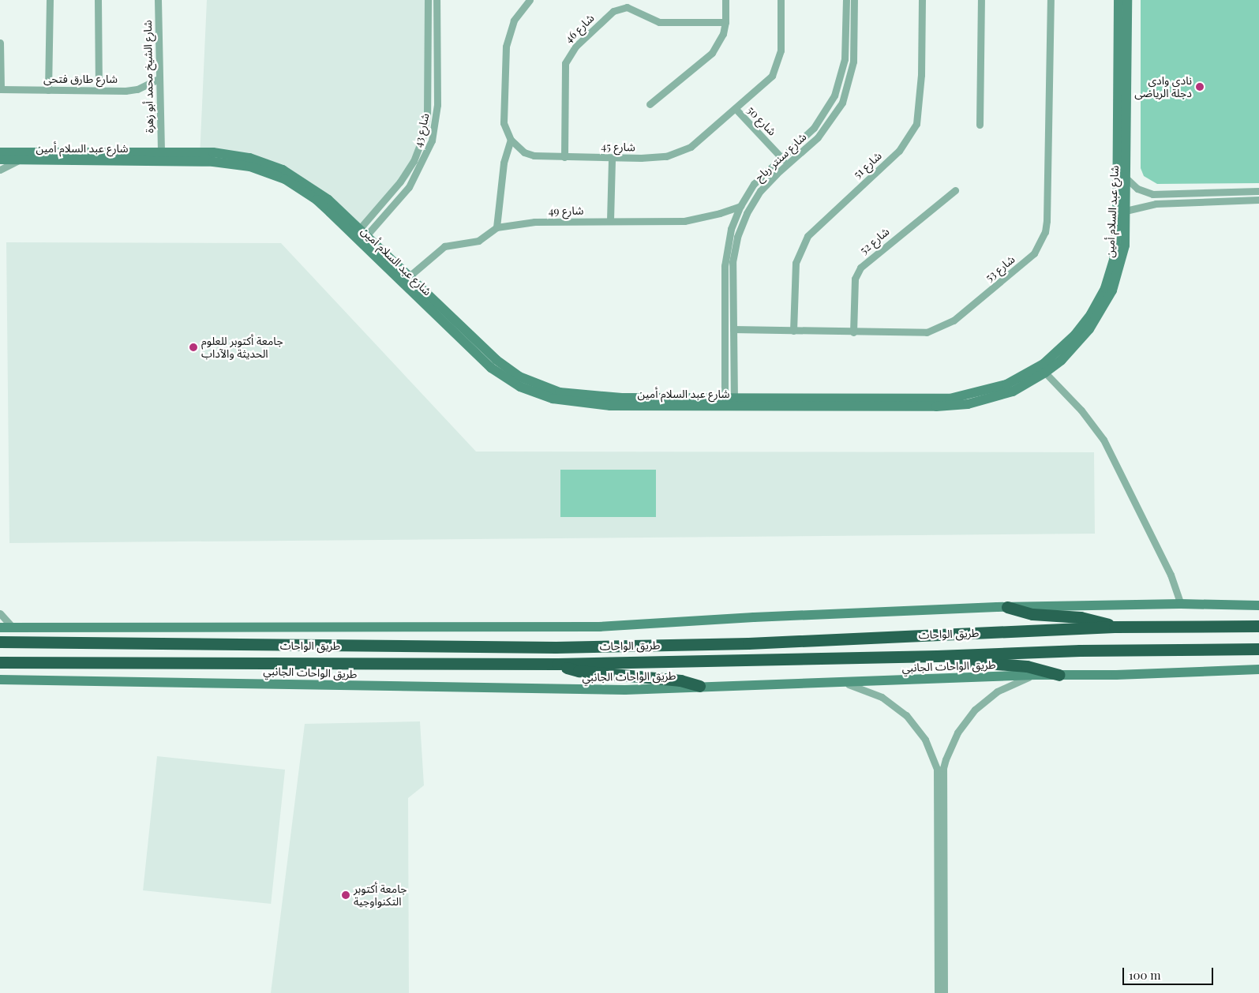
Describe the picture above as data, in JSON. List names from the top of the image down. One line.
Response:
{"streets":{"highway":["طريق الواحات"],"street":["شارع 46","شارع الشيخ محمد أبو زهرة","شارع طارق فتحى","شارع 50","شارع 43","شارع 45","شارع عبد السلام أمين","شارع سنتر رباح","شارع 51","شارع 49","شارع 52","شارع 53","طريق الواحات الجانبي"]},"crossings":[["شارع 46","شارع 45"],["شارع الشيخ محمد أبو زهرة","شارع طارق فتحى"],["شارع الشيخ محمد أبو زهرة","شارع عبد السلام أمين"],["شارع 50","شارع 45"],["شارع 50","شارع سنتر رباح"],["شارع 43","شارع عبد السلام أمين"],["شارع عبد السلام أمين","شارع سنتر رباح"],["شارع عبد السلام أمين","شارع 49"],["شارع سنتر رباح","شارع 49"],["شارع سنتر رباح","شارع 53"],["شارع 51","شارع 53"],["شارع 52","شارع 53"]],"places":["نادي وادى دجلة الرياضى","جامعة أكتوبر للعلوم الحديثة والآداب","جامعة أكتوبر التكنواوجية"],"scale_bar":"100 m"}
